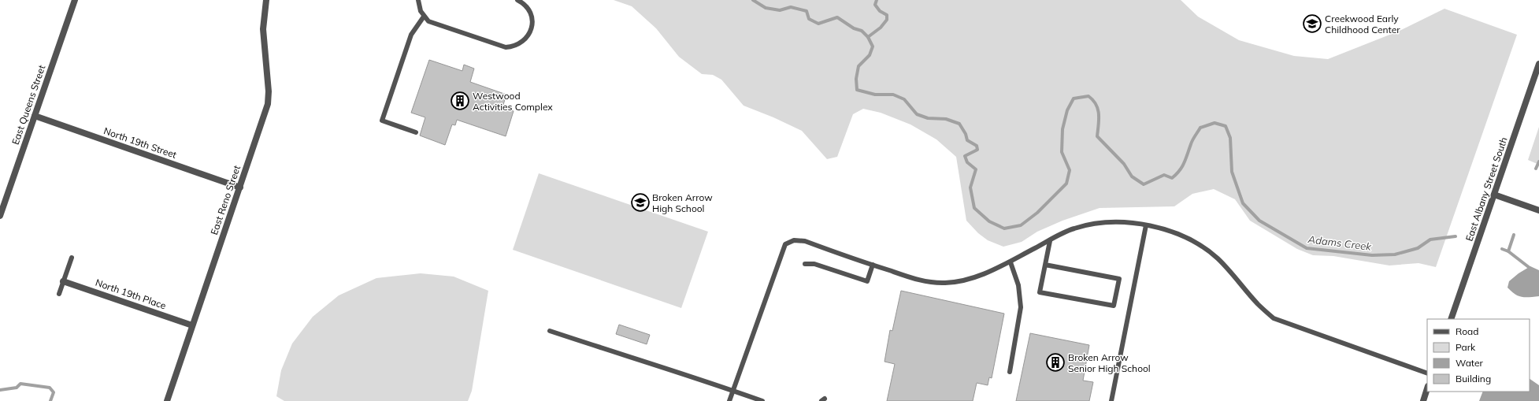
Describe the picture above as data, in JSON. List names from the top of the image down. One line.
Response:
{"streets":{"street":["East Queens Street","North 19th Street","East Albany Street South","East Reno Street","North 19th Place"]},"crossings":[["East Queens Street","North 19th Street"],["North 19th Street","East Reno Street"],["East Reno Street","North 19th Place"]],"water":["Adams Creek"],"places":{"school or university":["Creekwood Early Childhood Center","Broken Arrow High School"],"building":["Westwood Activities Complex","Broken Arrow Senior High School"]},"legend":["Road","Park","Water","Building"]}
